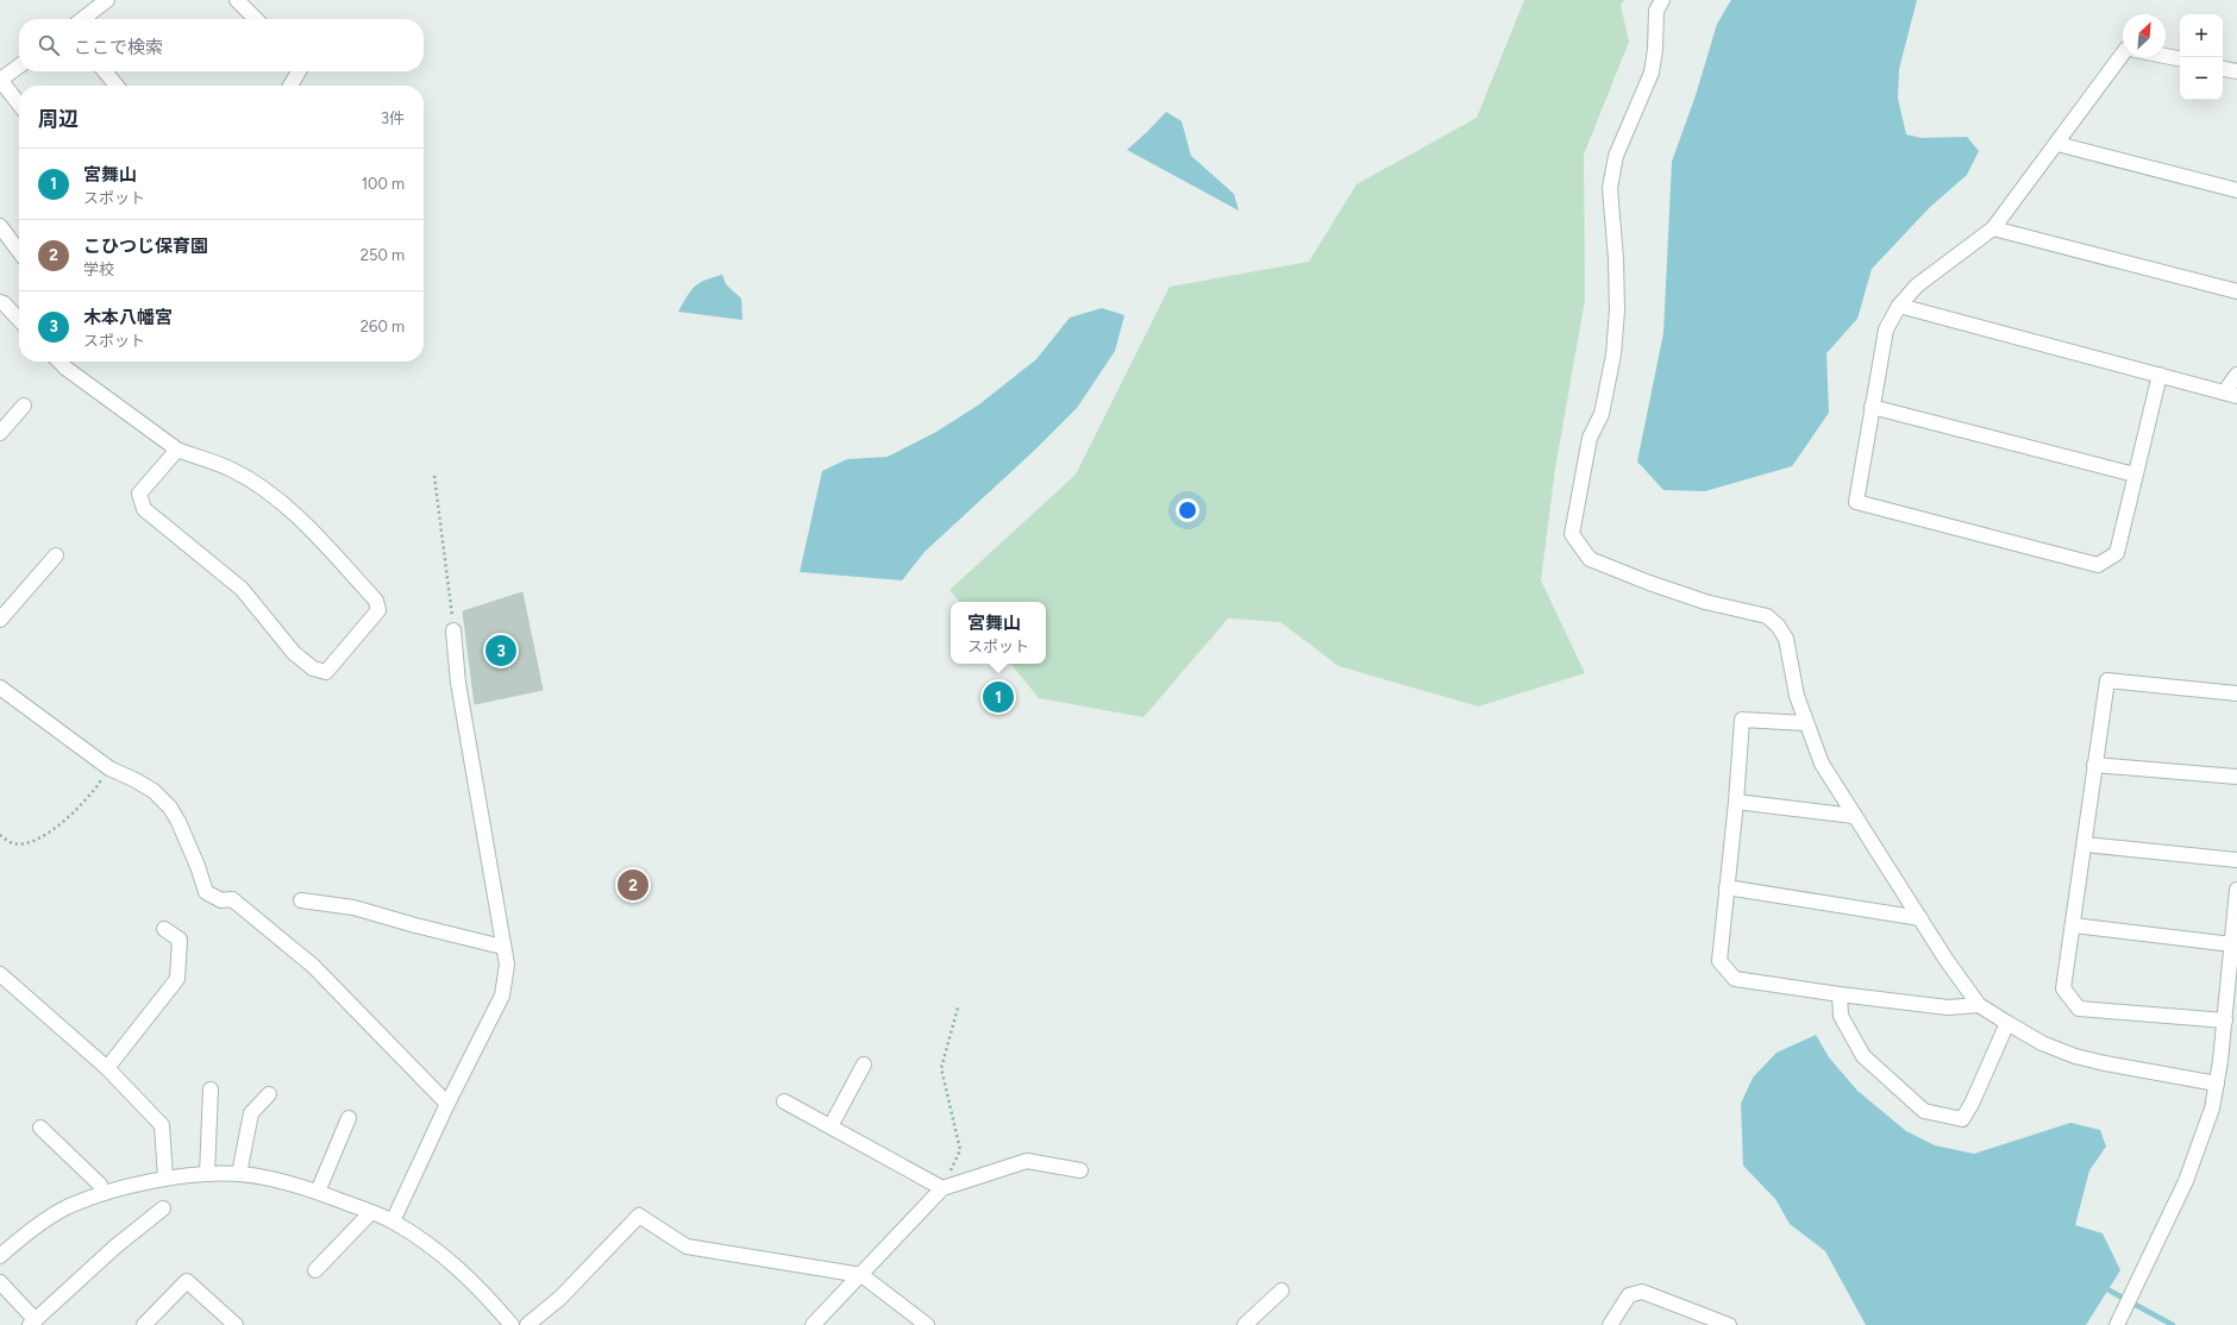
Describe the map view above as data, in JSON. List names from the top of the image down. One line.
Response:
{"north":"top right","page":{"map_buttons":["+","−"],"search":"ここで検索","heading":["周辺","3件"],"list":[{"mark":"1","name":"宮舞山","note":"スポット","value":"100 m"},{"mark":"2","name":"こひつじ保育園","note":"学校","value":"250 m"},{"mark":"3","name":"木本八幡宮","note":"スポット","value":"260 m"}],"popup":["宮舞山","スポット"],"pins":["3","1","2"]}}
